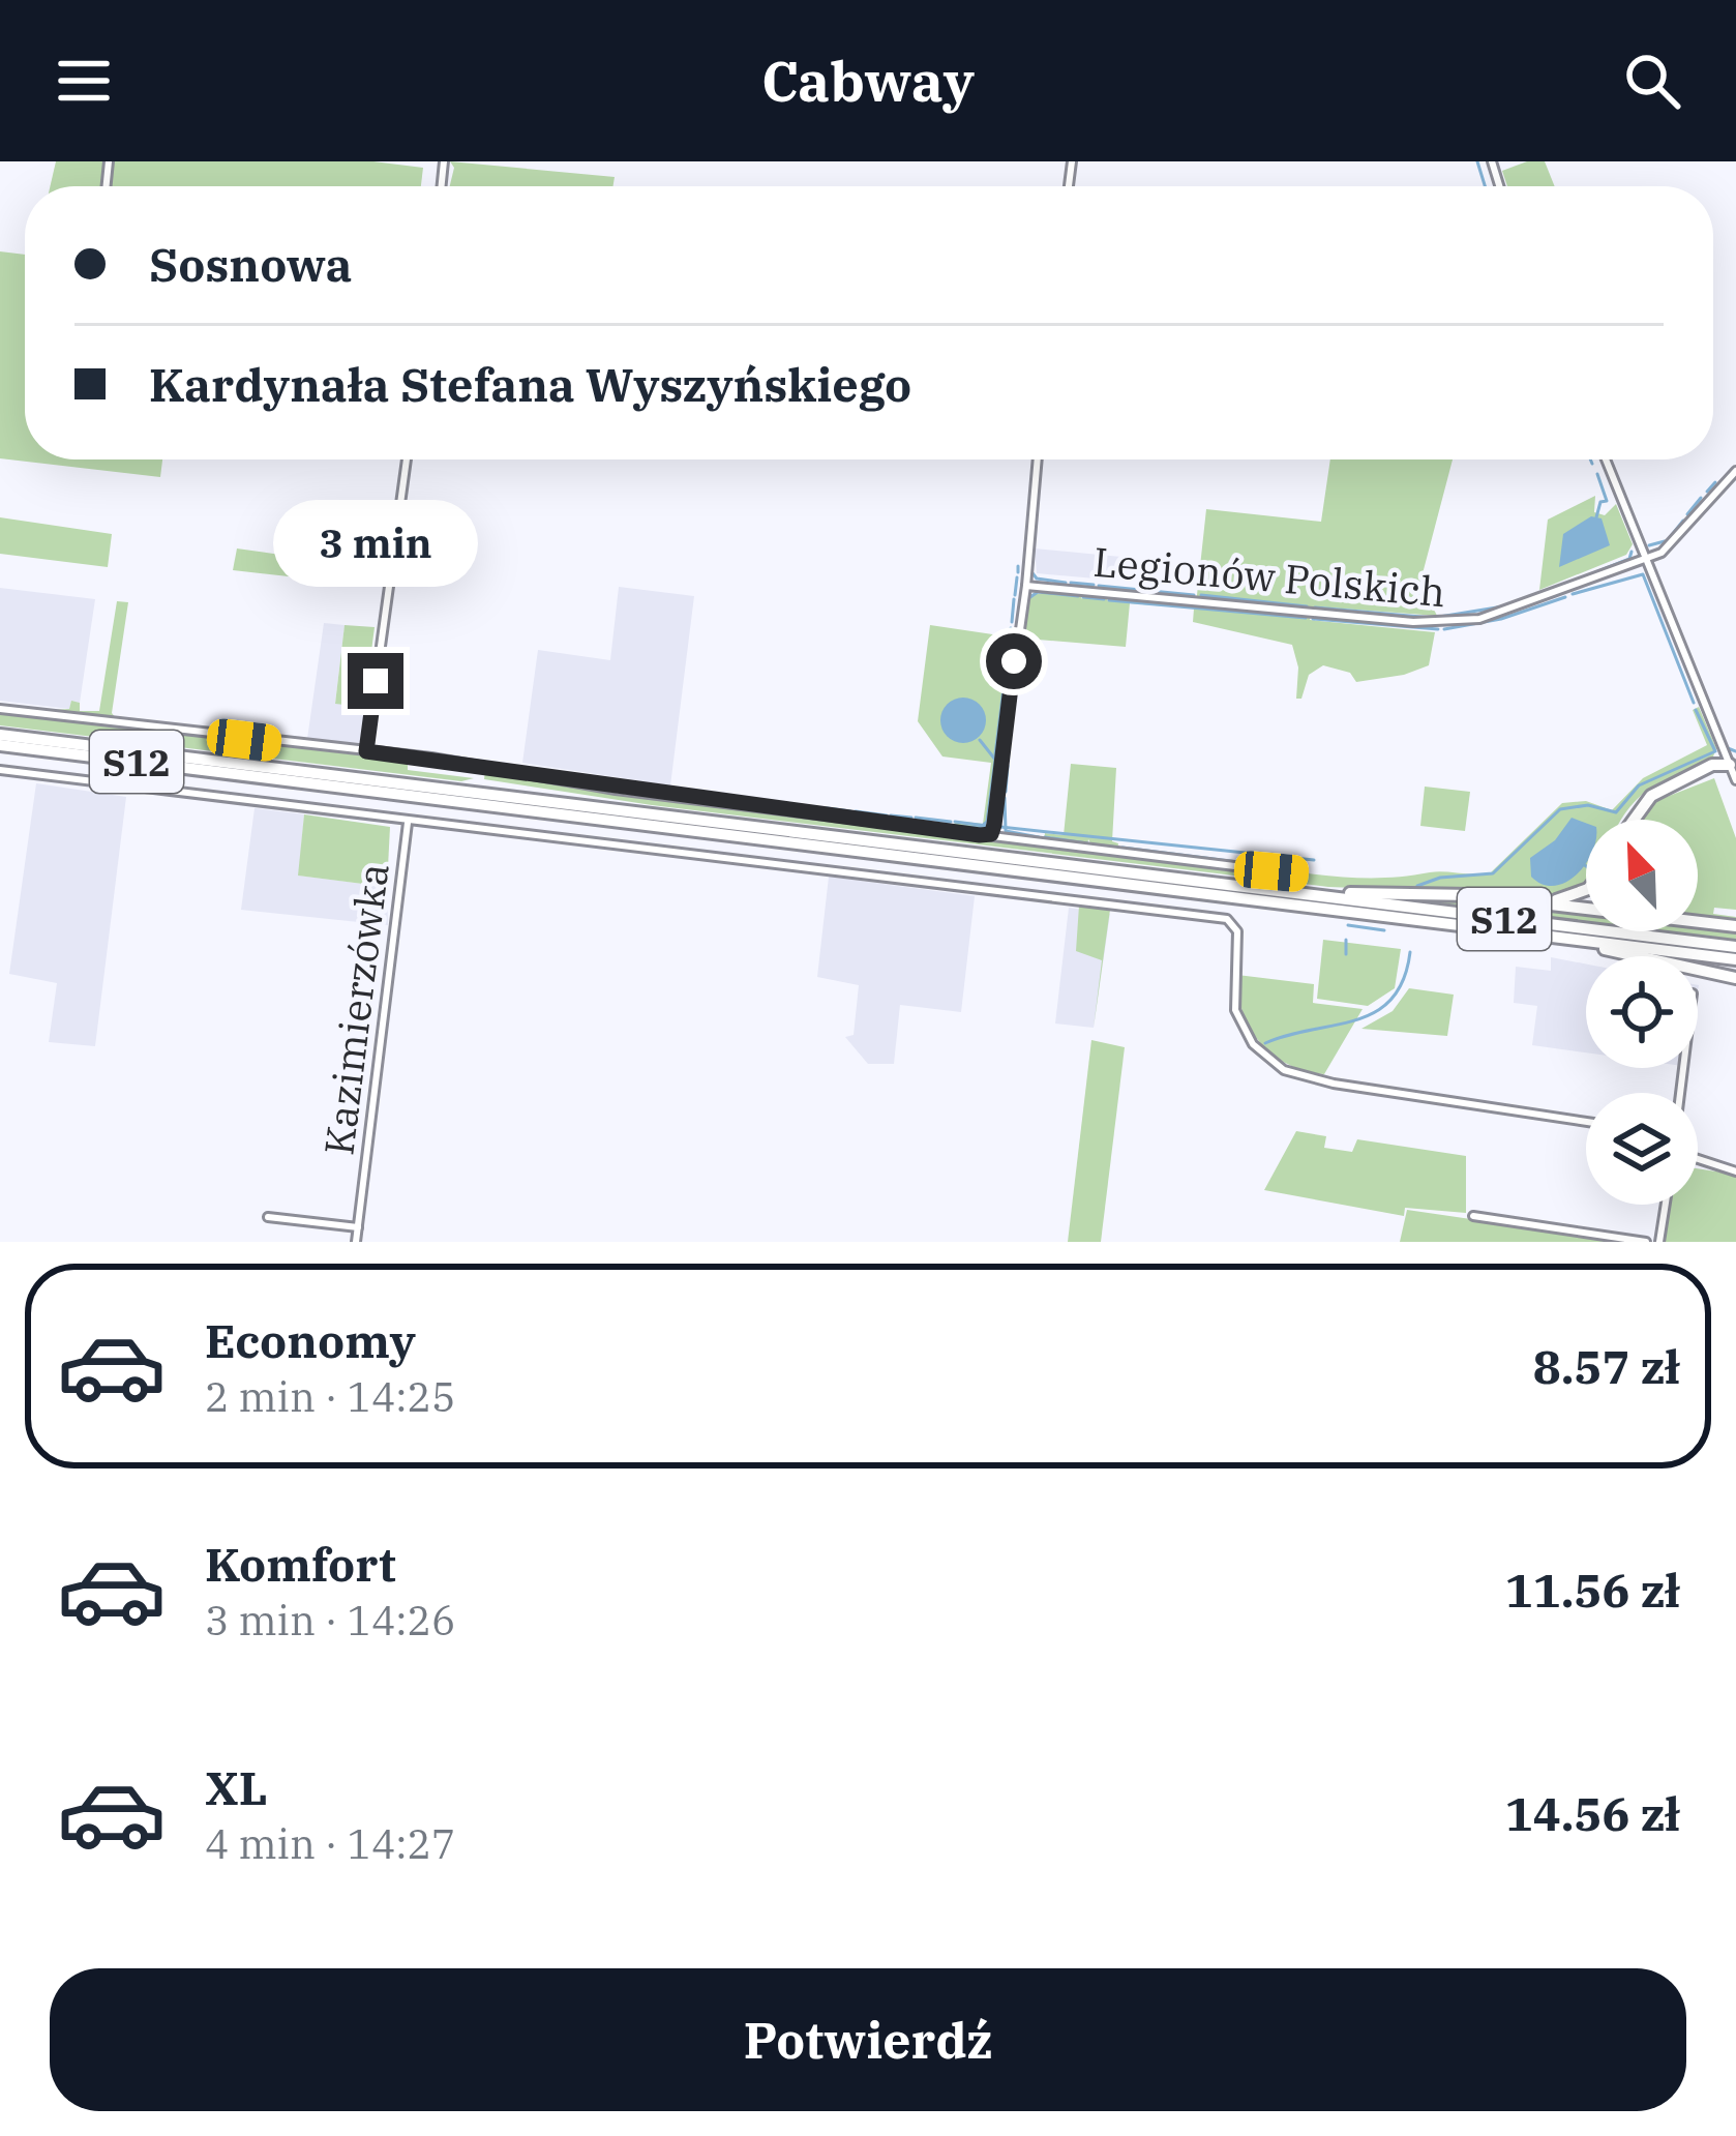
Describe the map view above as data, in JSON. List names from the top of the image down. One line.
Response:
{"streets":{"highway":["S12"],"street":["Legionów Polskich","Kazimierzówka"]},"north":"top left","page":{"header":"Cabway","banner":["Sosnowa","Kardynała Stefana Wyszyńskiego"],"bubble":"3 min","list":[{"name":"Economy","note":"2 min · 14:25","value":"8.57 zł"},{"name":"Komfort","note":"3 min · 14:26","value":"11.56 zł"},{"name":"XL","note":"4 min · 14:27","value":"14.56 zł"}],"buttons":"Potwierdź"}}
